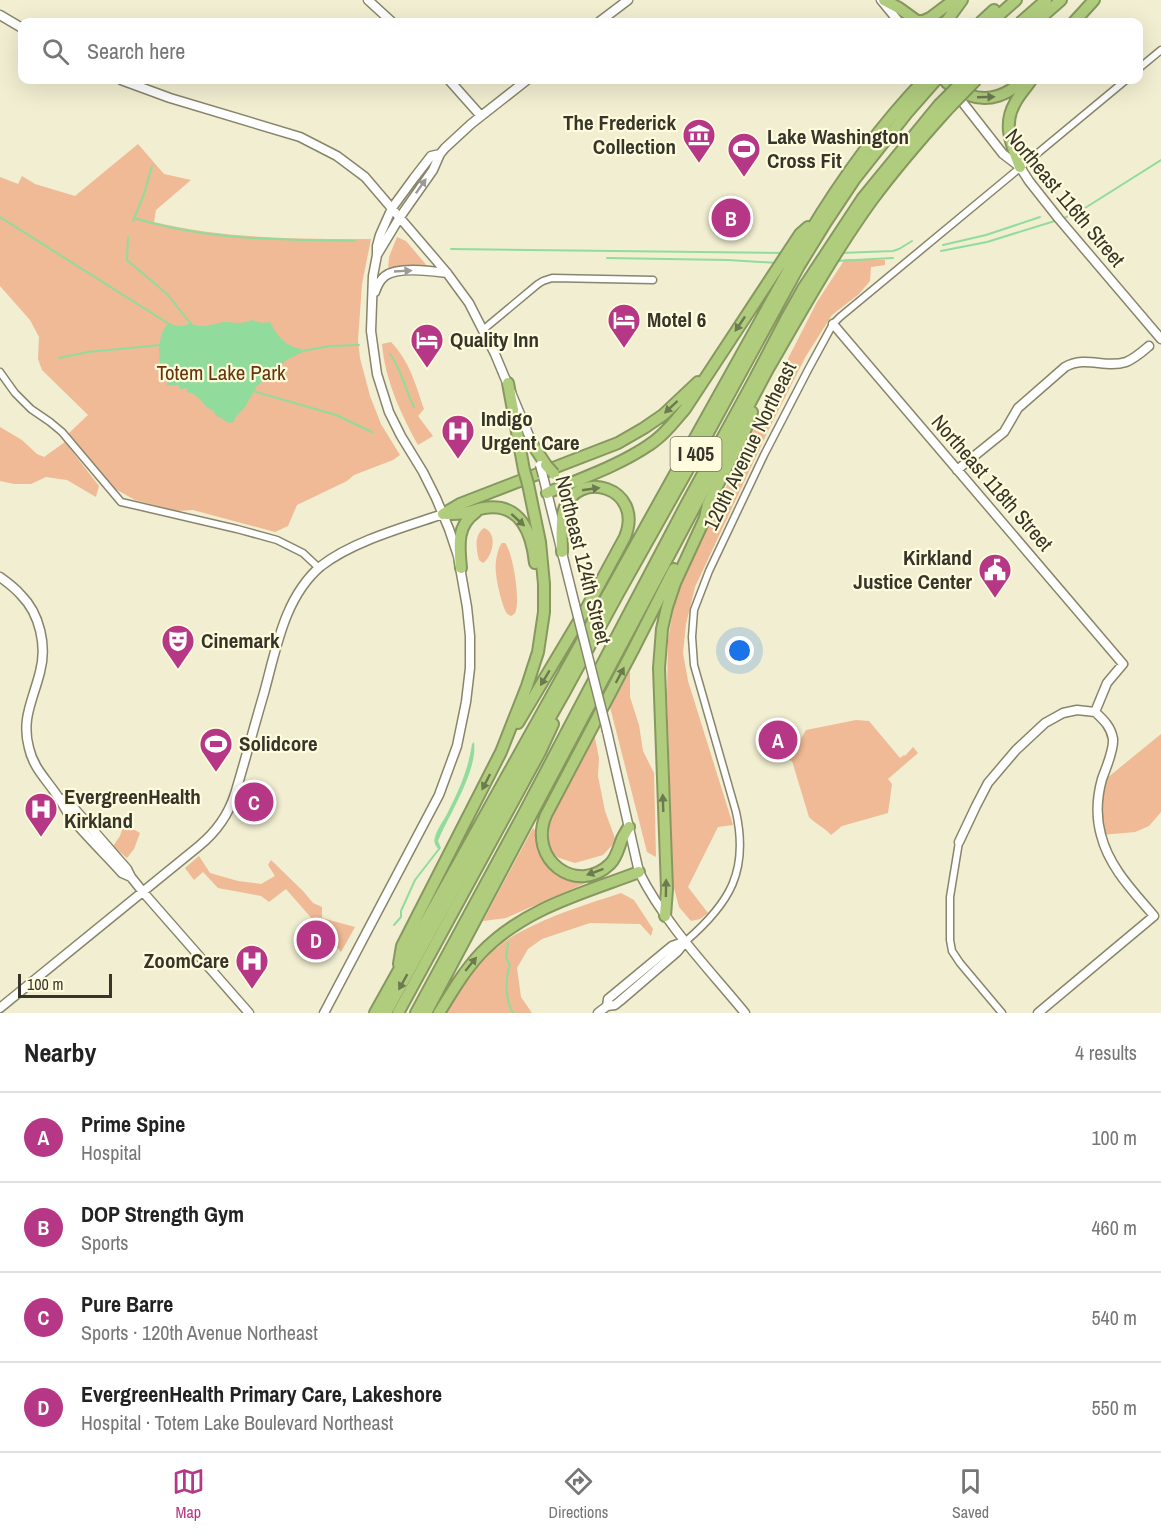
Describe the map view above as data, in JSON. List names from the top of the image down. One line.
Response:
{"streets":{"highway":["I 405"],"street":["Northeast 116th Street","120th Avenue Northeast","Northeast 118th Street","Northeast 124th Street"]},"crossings":[["Northeast 116th Street","120th Avenue Northeast"],["120th Avenue Northeast","Northeast 118th Street"],["120th Avenue Northeast","Northeast 124th Street"]],"parks":["Totem Lake Park"],"places":{"museum":["The Frederick Collection"],"sports":["Lake Washington Cross Fit","Solidcore"],"hotel":["Motel 6","Quality Inn"],"hospital":["Indigo Urgent Care","EvergreenHealth Kirkland","ZoomCare"],"public building":["Kirkland Justice Center"],"theatre":["Cinemark"]},"scale_bar":"100 m","page":{"search":"Search here","pins":["B","A","C","D"],"scale":"100 m","heading":["Nearby","4 results"],"list":[{"mark":"A","name":"Prime Spine","note":"Hospital","value":"100 m"},{"mark":"B","name":"DOP Strength Gym","note":"Sports","value":"460 m"},{"mark":"C","name":"Pure Barre","note":"Sports · 120th Avenue Northeast","value":"540 m"},{"mark":"D","name":"EvergreenHealth Primary Care, Lakeshore","note":"Hospital · Totem Lake Boulevard Northeast","value":"550 m"}],"nav":["Map","Directions","Saved"]}}
